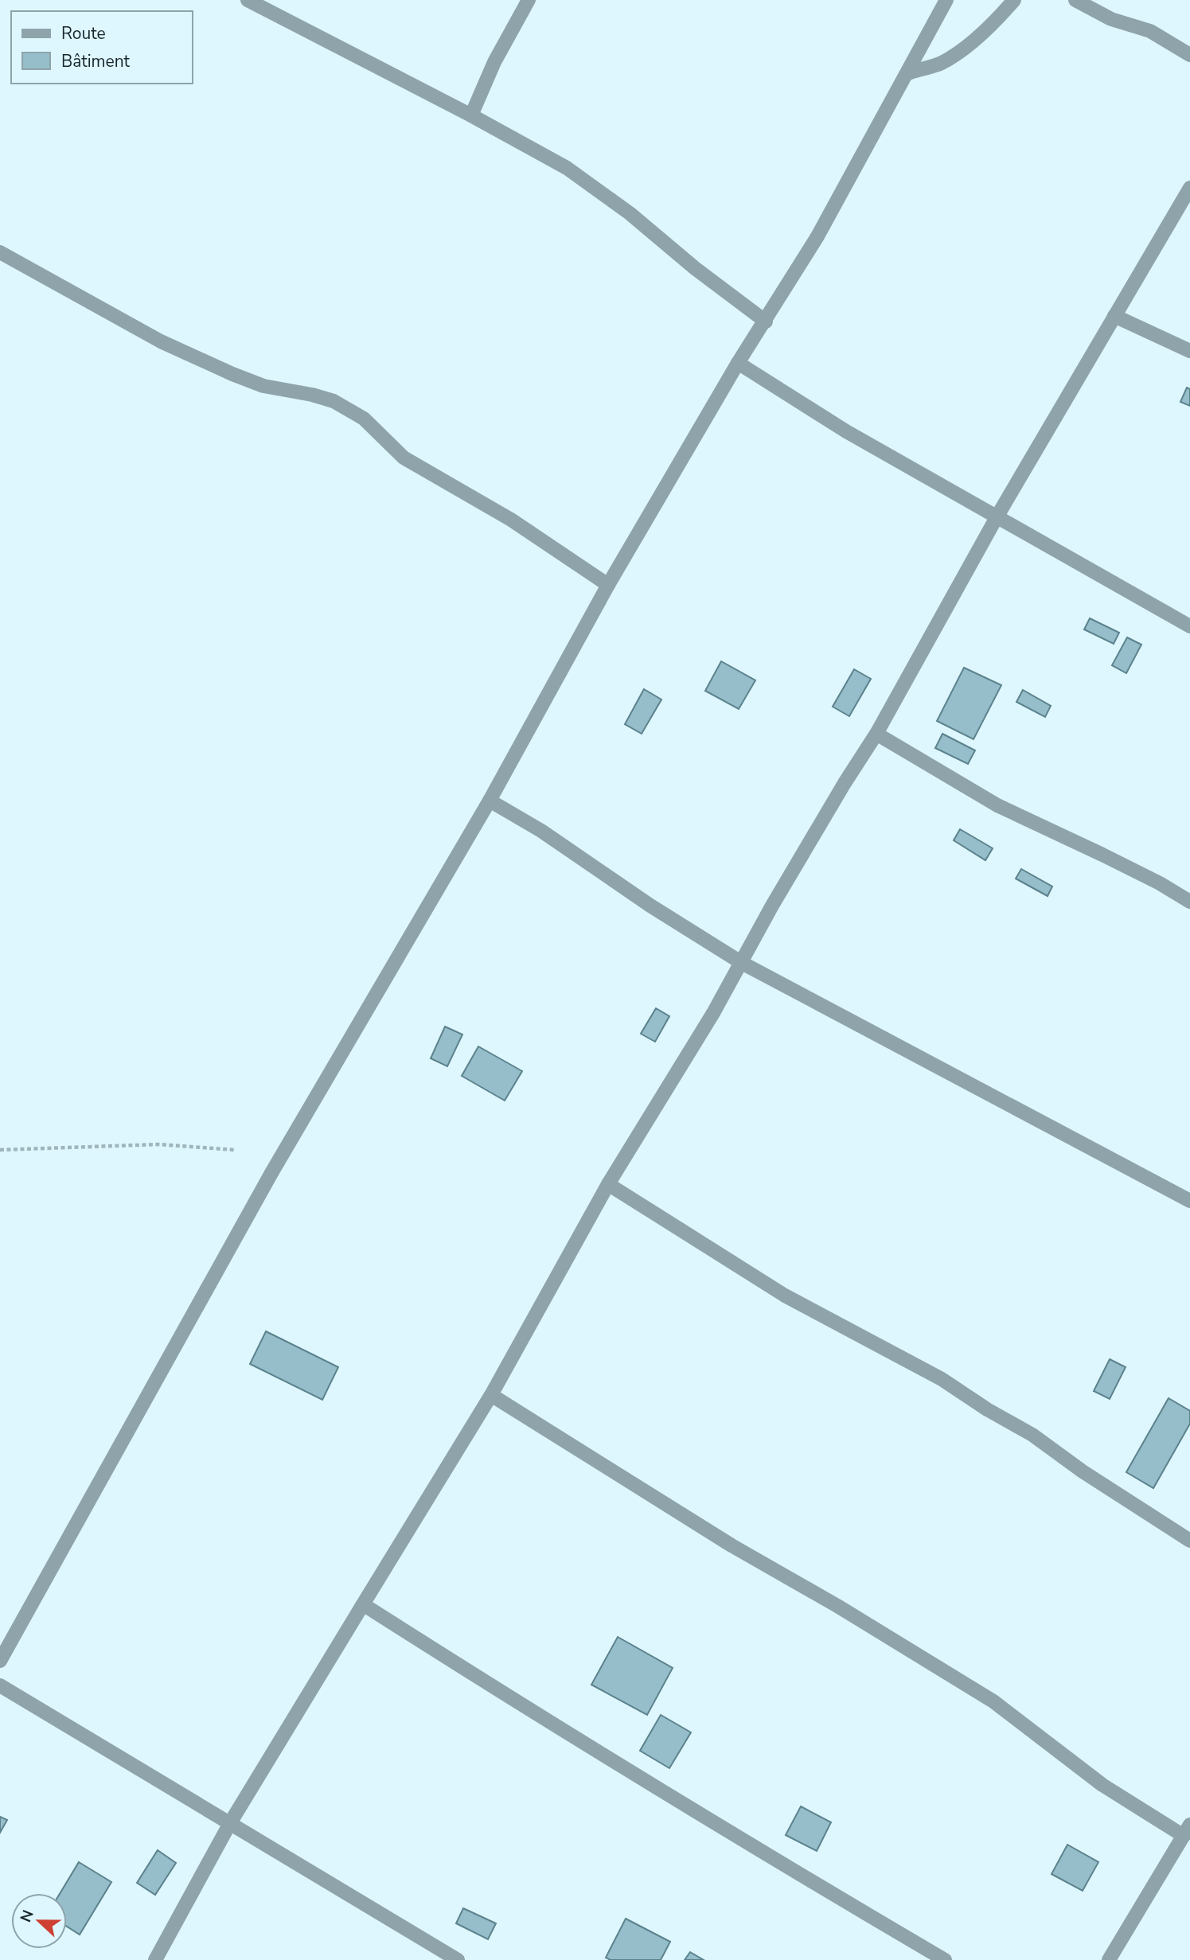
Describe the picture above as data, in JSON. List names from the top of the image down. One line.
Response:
{"legend":["Route","Bâtiment"],"north":"left"}
